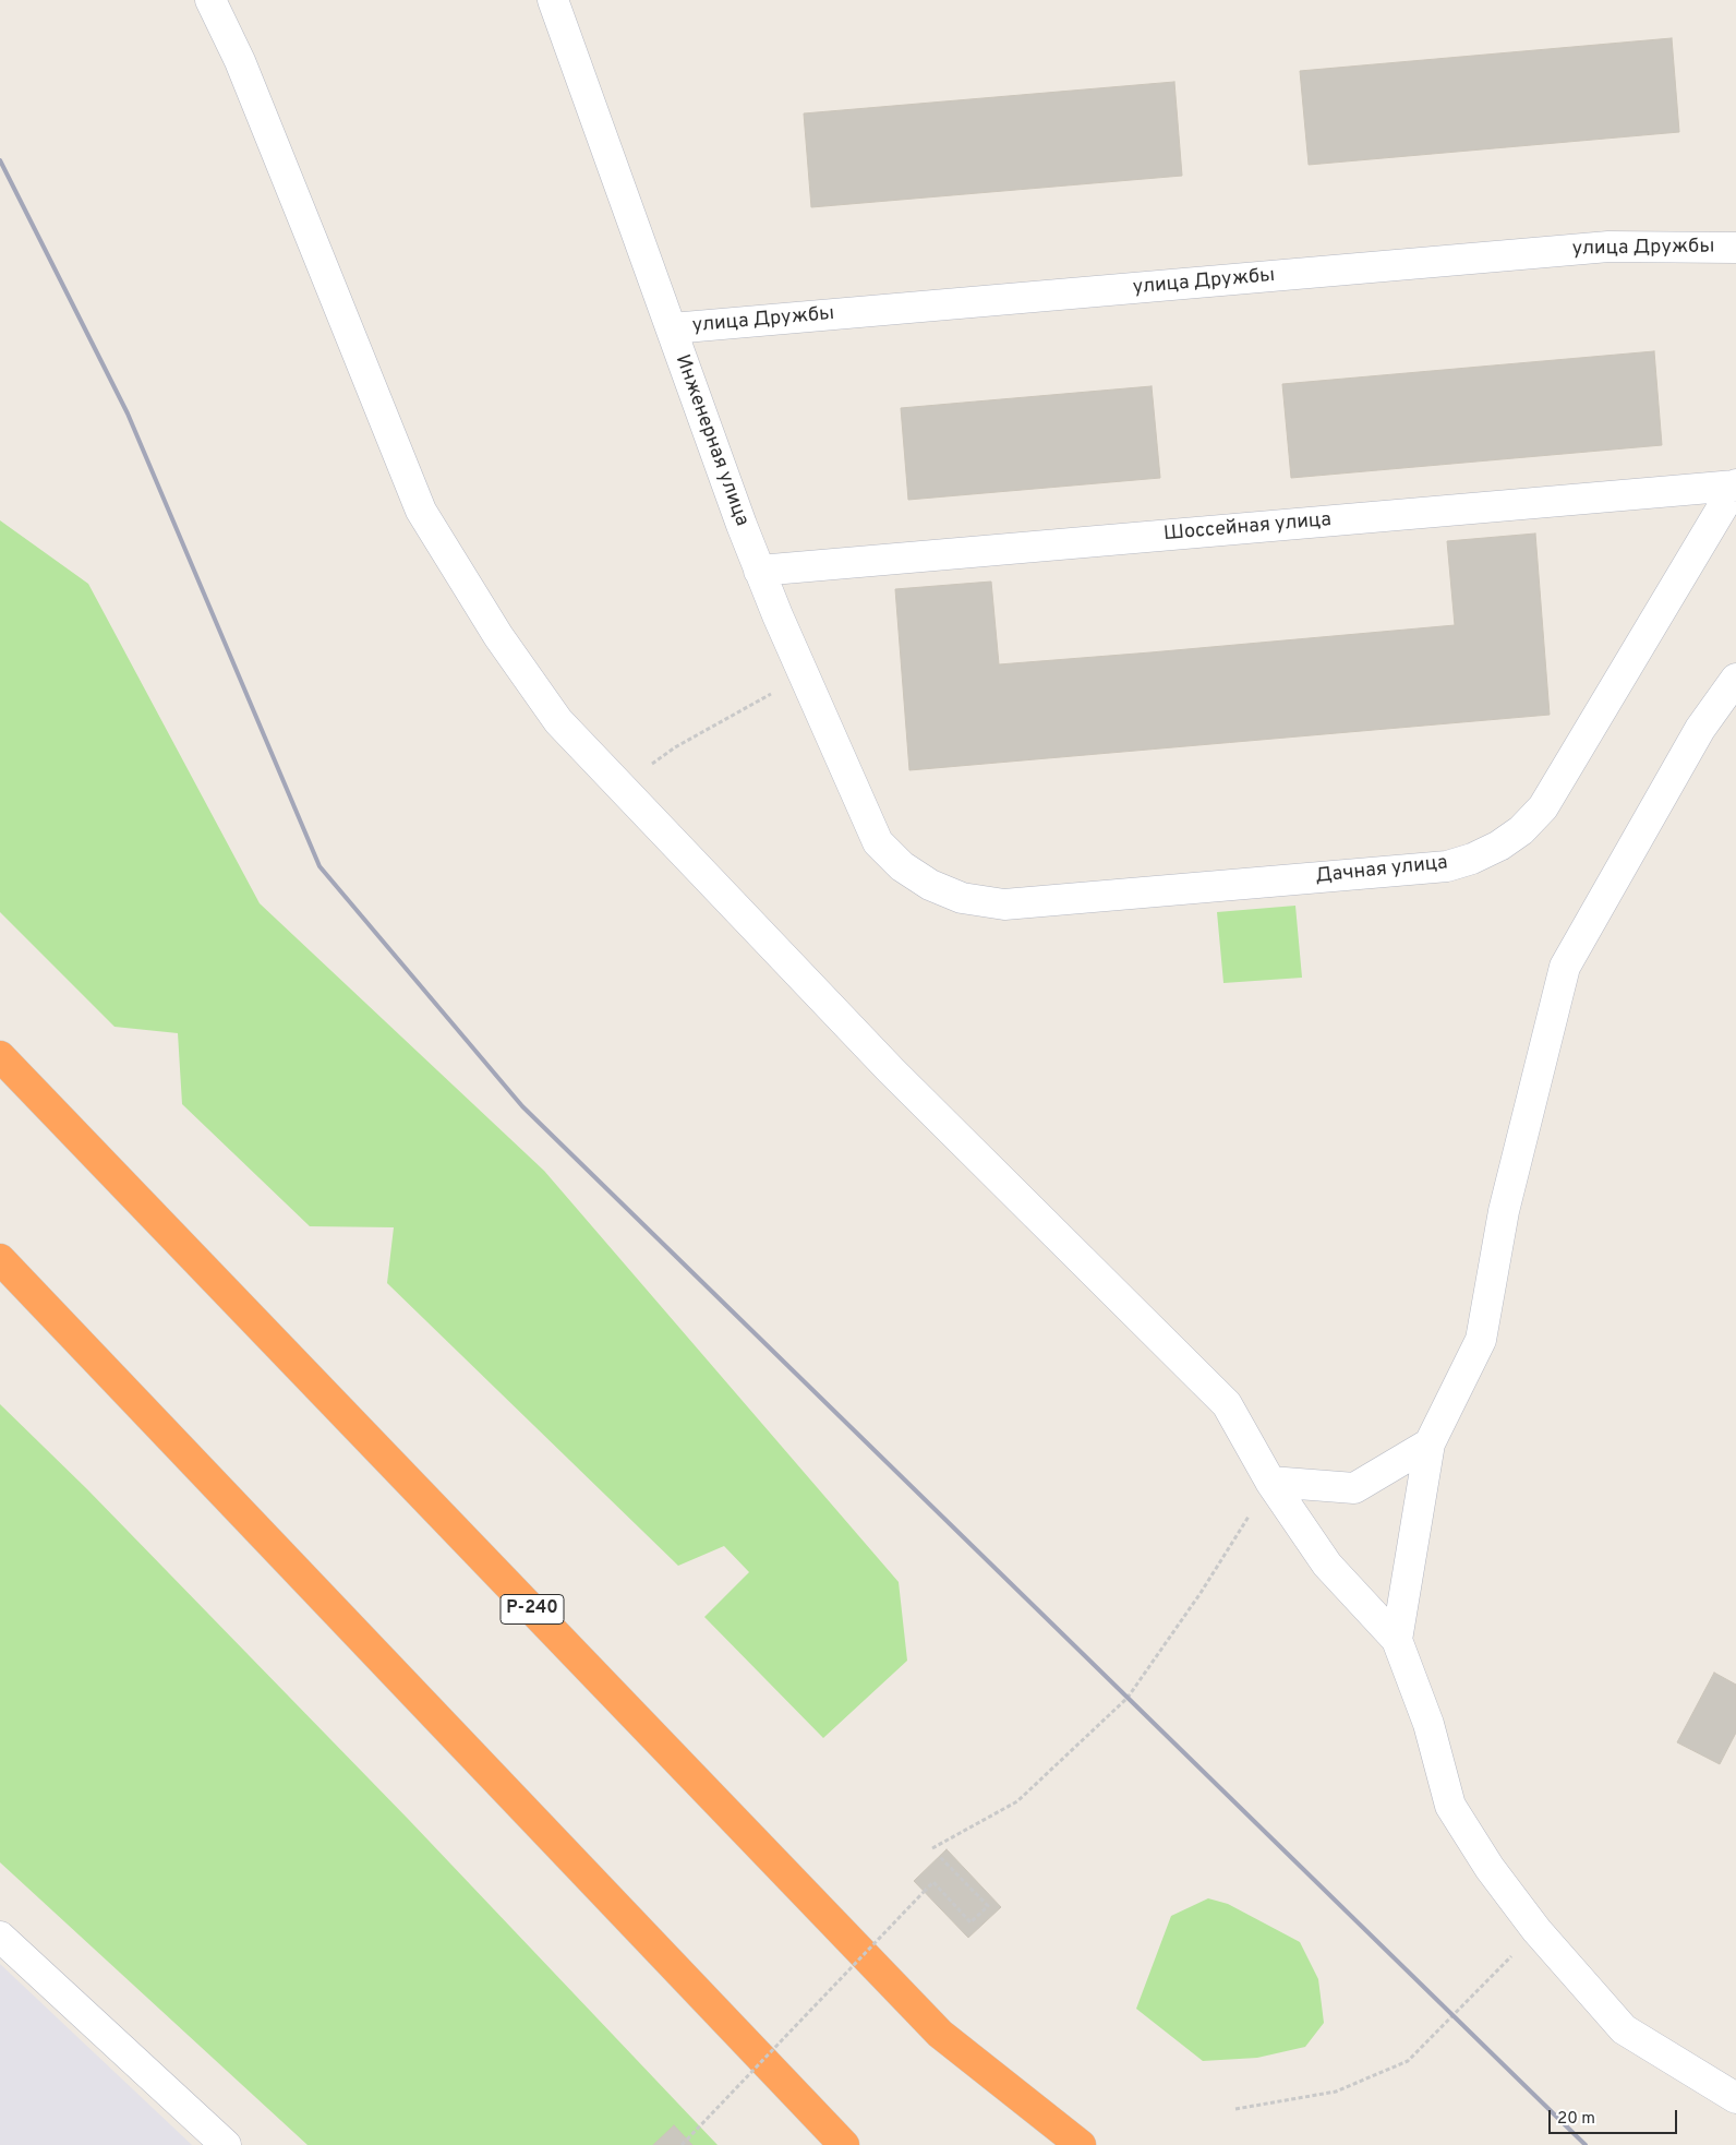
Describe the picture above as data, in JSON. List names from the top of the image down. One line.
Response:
{"streets":{"highway":["Р-240"],"street":["улица Дружбы","Инженерная улица","Шоссейная улица","Дачная улица"]},"crossings":[["улица Дружбы","Инженерная улица"],["Инженерная улица","Шоссейная улица"],["Инженерная улица","Дачная улица"],["Шоссейная улица","Дачная улица"]],"scale_bar":"20 m"}
